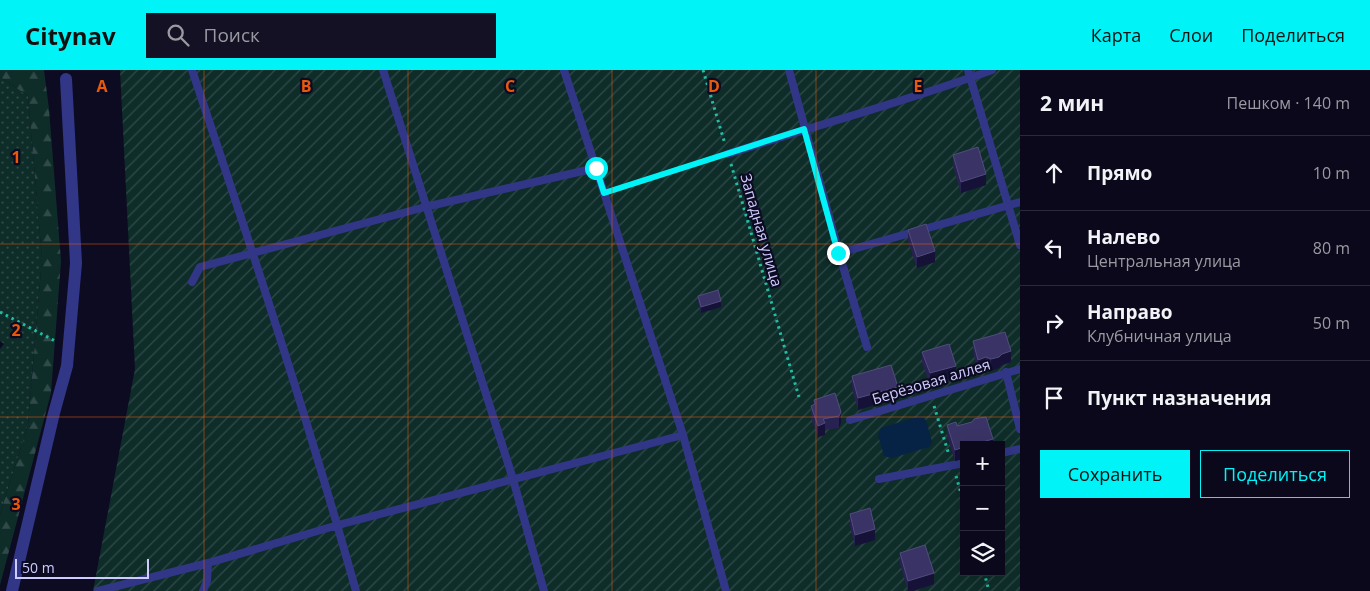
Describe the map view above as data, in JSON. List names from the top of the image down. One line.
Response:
{"streets":{"lane":["Берёзовая аллея"],"path":["Западная улица"]},"scale_bar":"50 m","page":{"header":"Citynav","search":"Поиск","nav":["Карта","Слои","Поделиться"],"heading":["2 мин","Пешком · 140 m"],"list":[["Прямо","10 m"],["Налево","Центральная улица","80 m"],["Направо","Клубничная улица","50 m"],"Пункт назначения"],"buttons":["Сохранить","Поделиться"],"map_buttons":["+","−"],"scale":"50 m"},"grid":{"columns":["A","B","C","D","E"],"rows":["1","2","3"]}}
